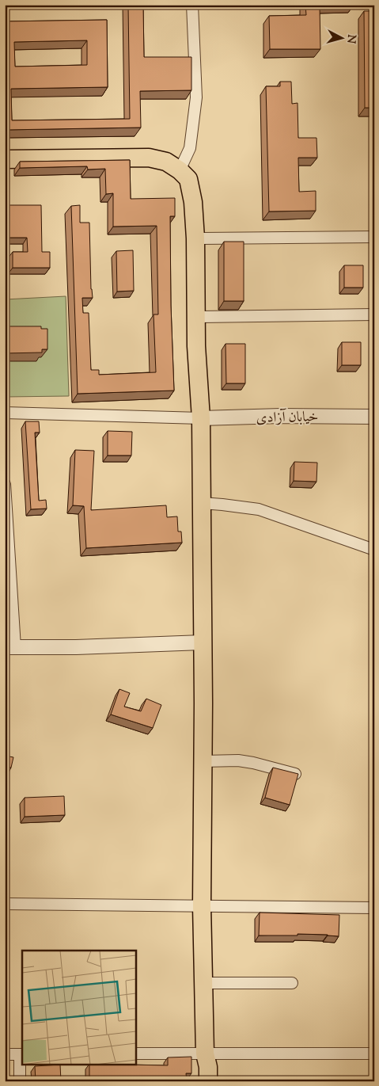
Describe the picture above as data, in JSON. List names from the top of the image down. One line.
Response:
{"streets":{"street":["خیابان آزادی"]},"north":"right"}
